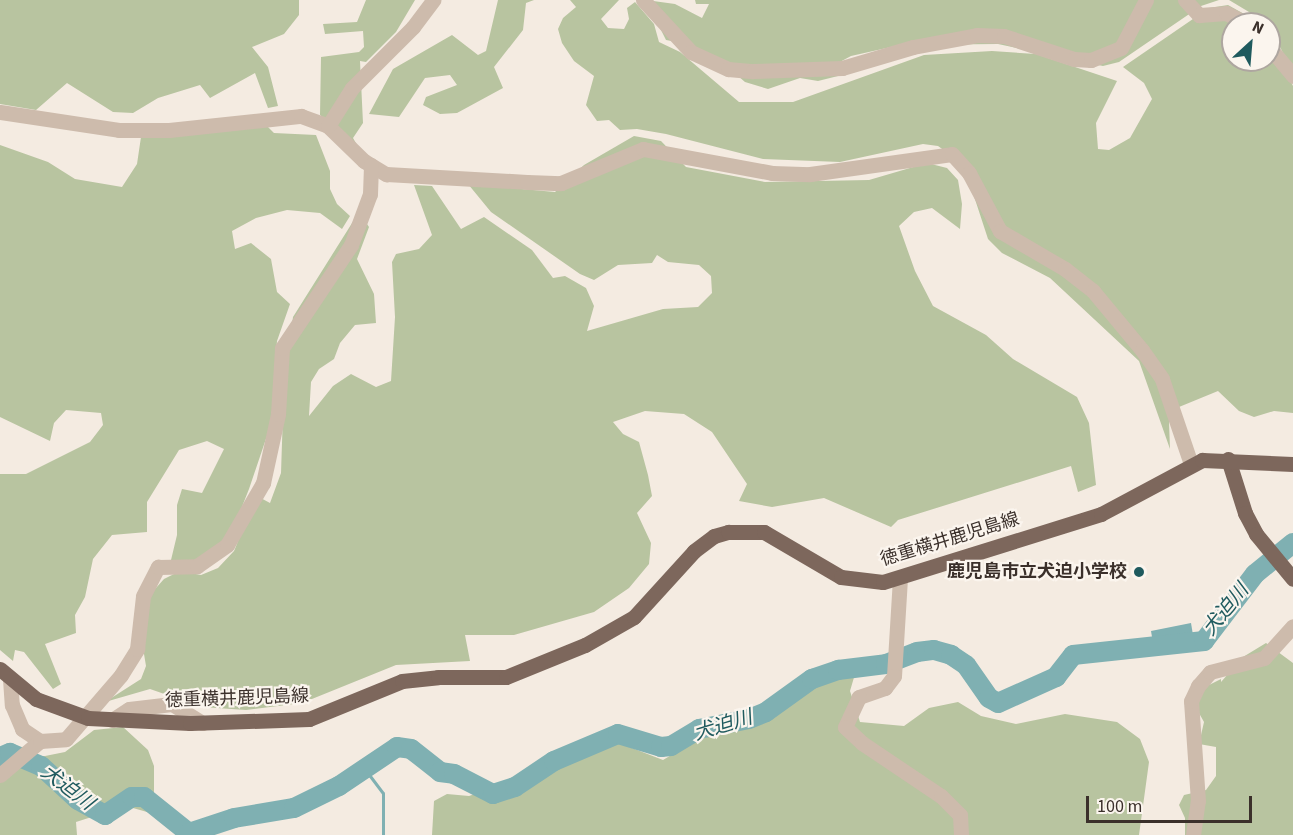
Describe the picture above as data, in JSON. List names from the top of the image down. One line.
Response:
{"streets":{"main road":["徳重横井鹿児島線"]},"water":["犬迫川"],"places":["鹿児島市立犬迫小学校"],"scale_bar":"100 m","north":"top right"}
